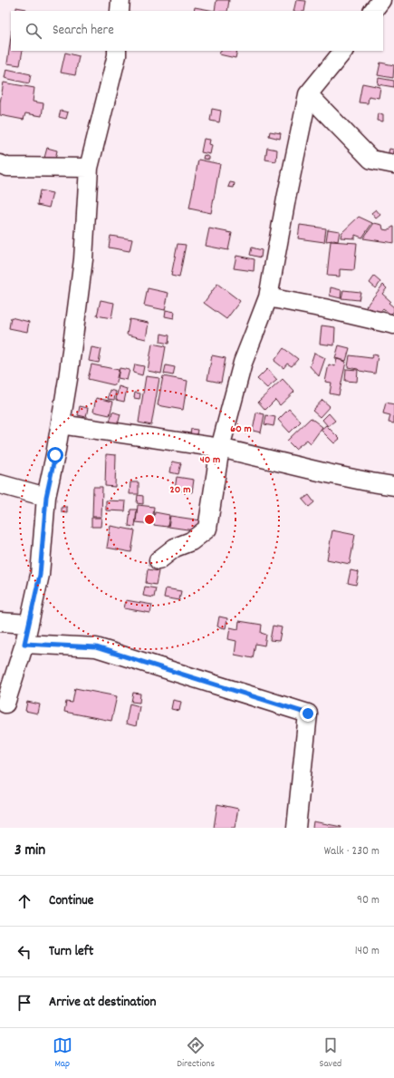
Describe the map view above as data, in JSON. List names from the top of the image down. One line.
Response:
{"page":{"search":"Search here","heading":["3 min","Walk · 230 m"],"list":[["Continue","90 m"],["Turn left","140 m"],"Arrive at destination"],"nav":["Map","Directions","Saved"]},"rings":["60 m","40 m","20 m"]}
